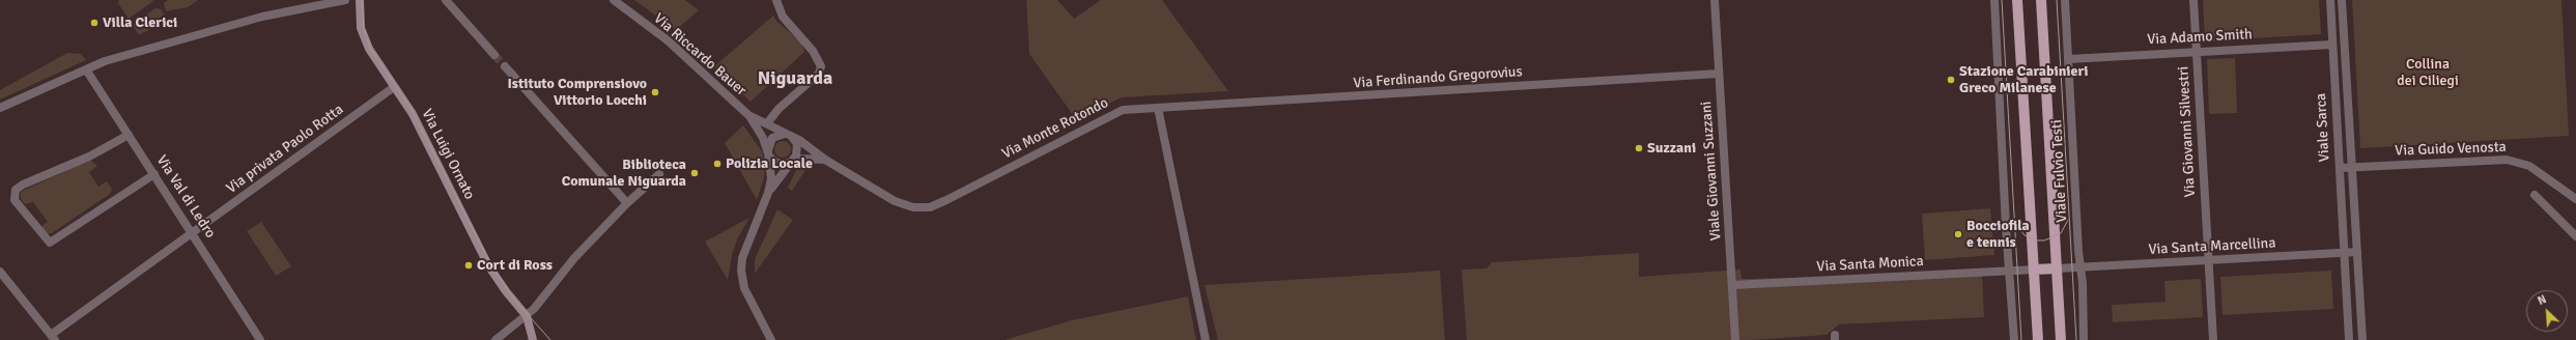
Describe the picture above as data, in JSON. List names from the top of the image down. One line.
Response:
{"streets":{"main road":["Via Luigi Ornato","Viale Fulvio Testi"],"street":["Via Adamo Smith","Via Riccardo Bauer","Via Ferdinando Gregorovius","Viale Sarca","Via Monte Rotondo","Via Giovanni Silvestri","Via privata Paolo Rotta","Via Guido Venosta","Viale Giovanni Suzzani","Via Val di Ledro","Via Santa Marcellina","Via Santa Monica"]},"crossings":[["Via Adamo Smith","Viale Sarca"],["Via Adamo Smith","Via Giovanni Silvestri"],["Via Adamo Smith","Viale Fulvio Testi"],["Via Riccardo Bauer","Via Monte Rotondo"],["Via Ferdinando Gregorovius","Via Monte Rotondo"],["Via Ferdinando Gregorovius","Viale Giovanni Suzzani"],["Viale Sarca","Via Guido Venosta"],["Viale Sarca","Via Santa Marcellina"],["Via Giovanni Silvestri","Via Santa Marcellina"],["Via privata Paolo Rotta","Via Luigi Ornato"],["Via privata Paolo Rotta","Via Val di Ledro"],["Viale Giovanni Suzzani","Via Santa Monica"],["Viale Fulvio Testi","Via Santa Marcellina"]],"districts":["Niguarda"],"parks":["Collina dei Ciliegi"],"places":["Villa Clerici","Stazione Carabinieri Greco Milanese","Istituto Comprensiovo Vittorio Locchi","Suzzani","Polizia Locale","Biblioteca Comunale Niguarda","Bocciofila e tennis","Cort di Ross"],"north":"top left"}
